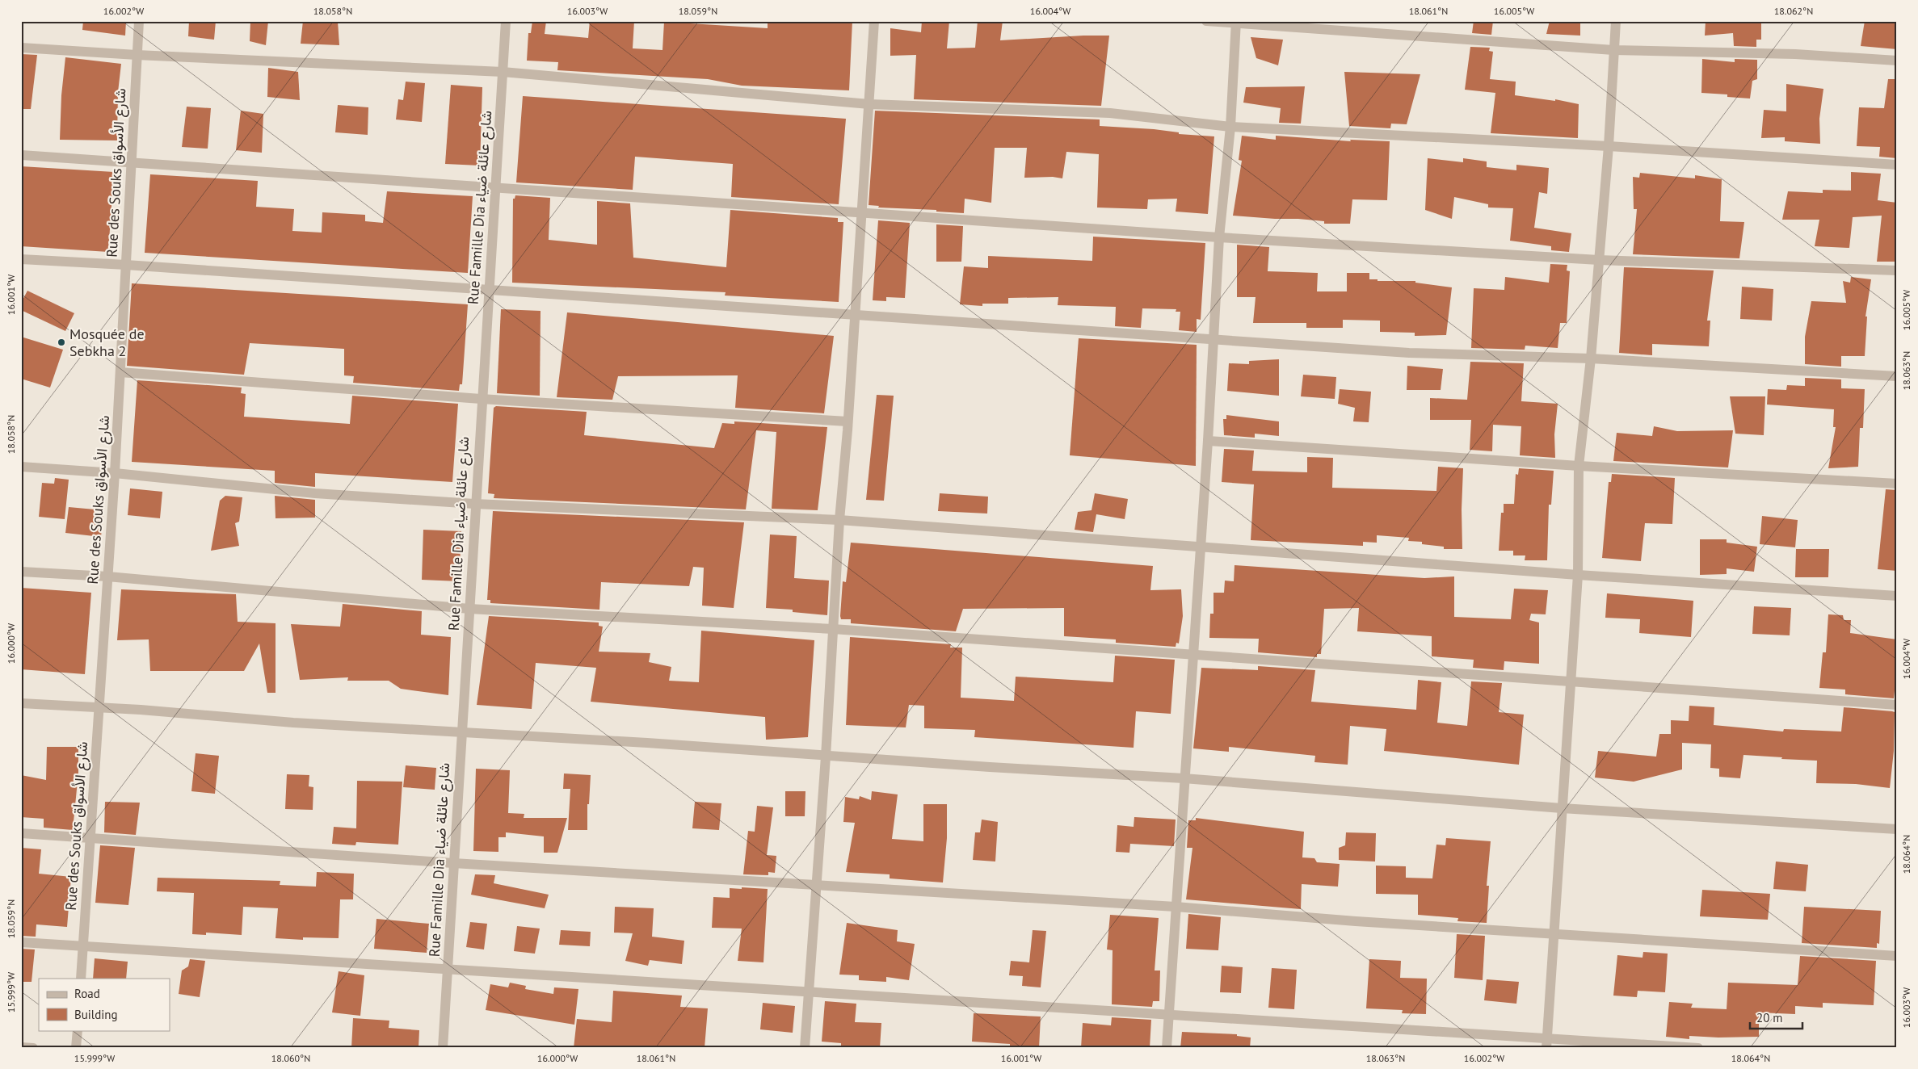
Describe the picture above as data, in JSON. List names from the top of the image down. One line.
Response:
{"streets":{"street":["Rue des Souks شارع الأسواق","Rue Famille Dia شارع عائلة ضياء"]},"places":["Mosquée de Sebkha 2"],"legend":["Road","Building"],"scale_bar":"20 m","coordinates":["16.002°W","18.058°N","16.003°W","18.059°N","16.004°W","18.061°N","16.005°W","18.062°N","16.001°W","18.063°N","16.000°W","18.064°N","15.999°W","18.060°N"]}
